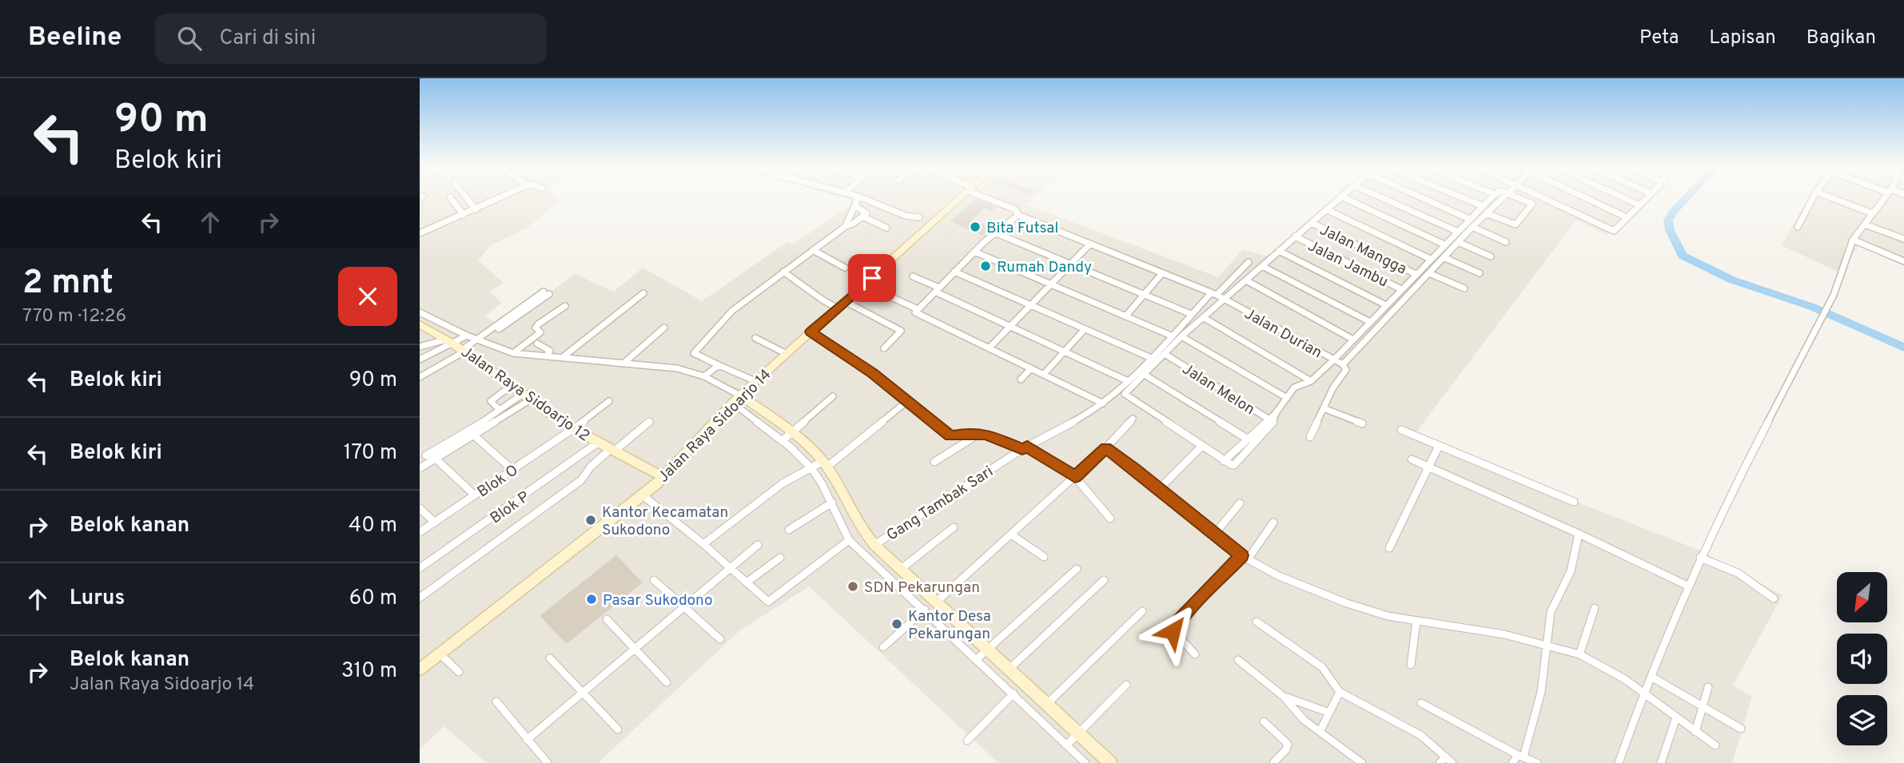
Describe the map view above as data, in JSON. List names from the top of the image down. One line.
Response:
{"streets":{"main road":["Jalan Raya Sidoarjo 12","Jalan Raya Sidoarjo 14"],"street":["Jalan Mangga","Jalan Jambu","Jalan Durian","Jalan Melon","Blok O","Gang Tambak Sari","Blok P"]},"crossings":[["Jalan Durian","Gang Tambak Sari"],["Jalan Raya Sidoarjo 12","Jalan Raya Sidoarjo 14"],["Jalan Raya Sidoarjo 12","Blok O"],["Jalan Raya Sidoarjo 12","Blok P"]],"places":["Bita Futsal","Rumah Dandy","Kantor Kecamatan Sukodono","SDN Pekarungan","Pasar Sukodono","Kantor Desa Pekarungan"],"north":"bottom left","page":{"header":"Beeline","search":"Cari di sini","nav":["Peta","Lapisan","Bagikan"],"turn":["90 m","Belok kiri"],"heading":["2 mnt","770 m · 12:26"],"list":[{"name":"Belok kiri","value":"90 m"},{"name":"Belok kiri","value":"170 m"},{"name":"Belok kanan","value":"40 m"},{"name":"Lurus","value":"60 m"},{"name":"Belok kanan","note":"Jalan Raya Sidoarjo 14","value":"310 m"}]}}
